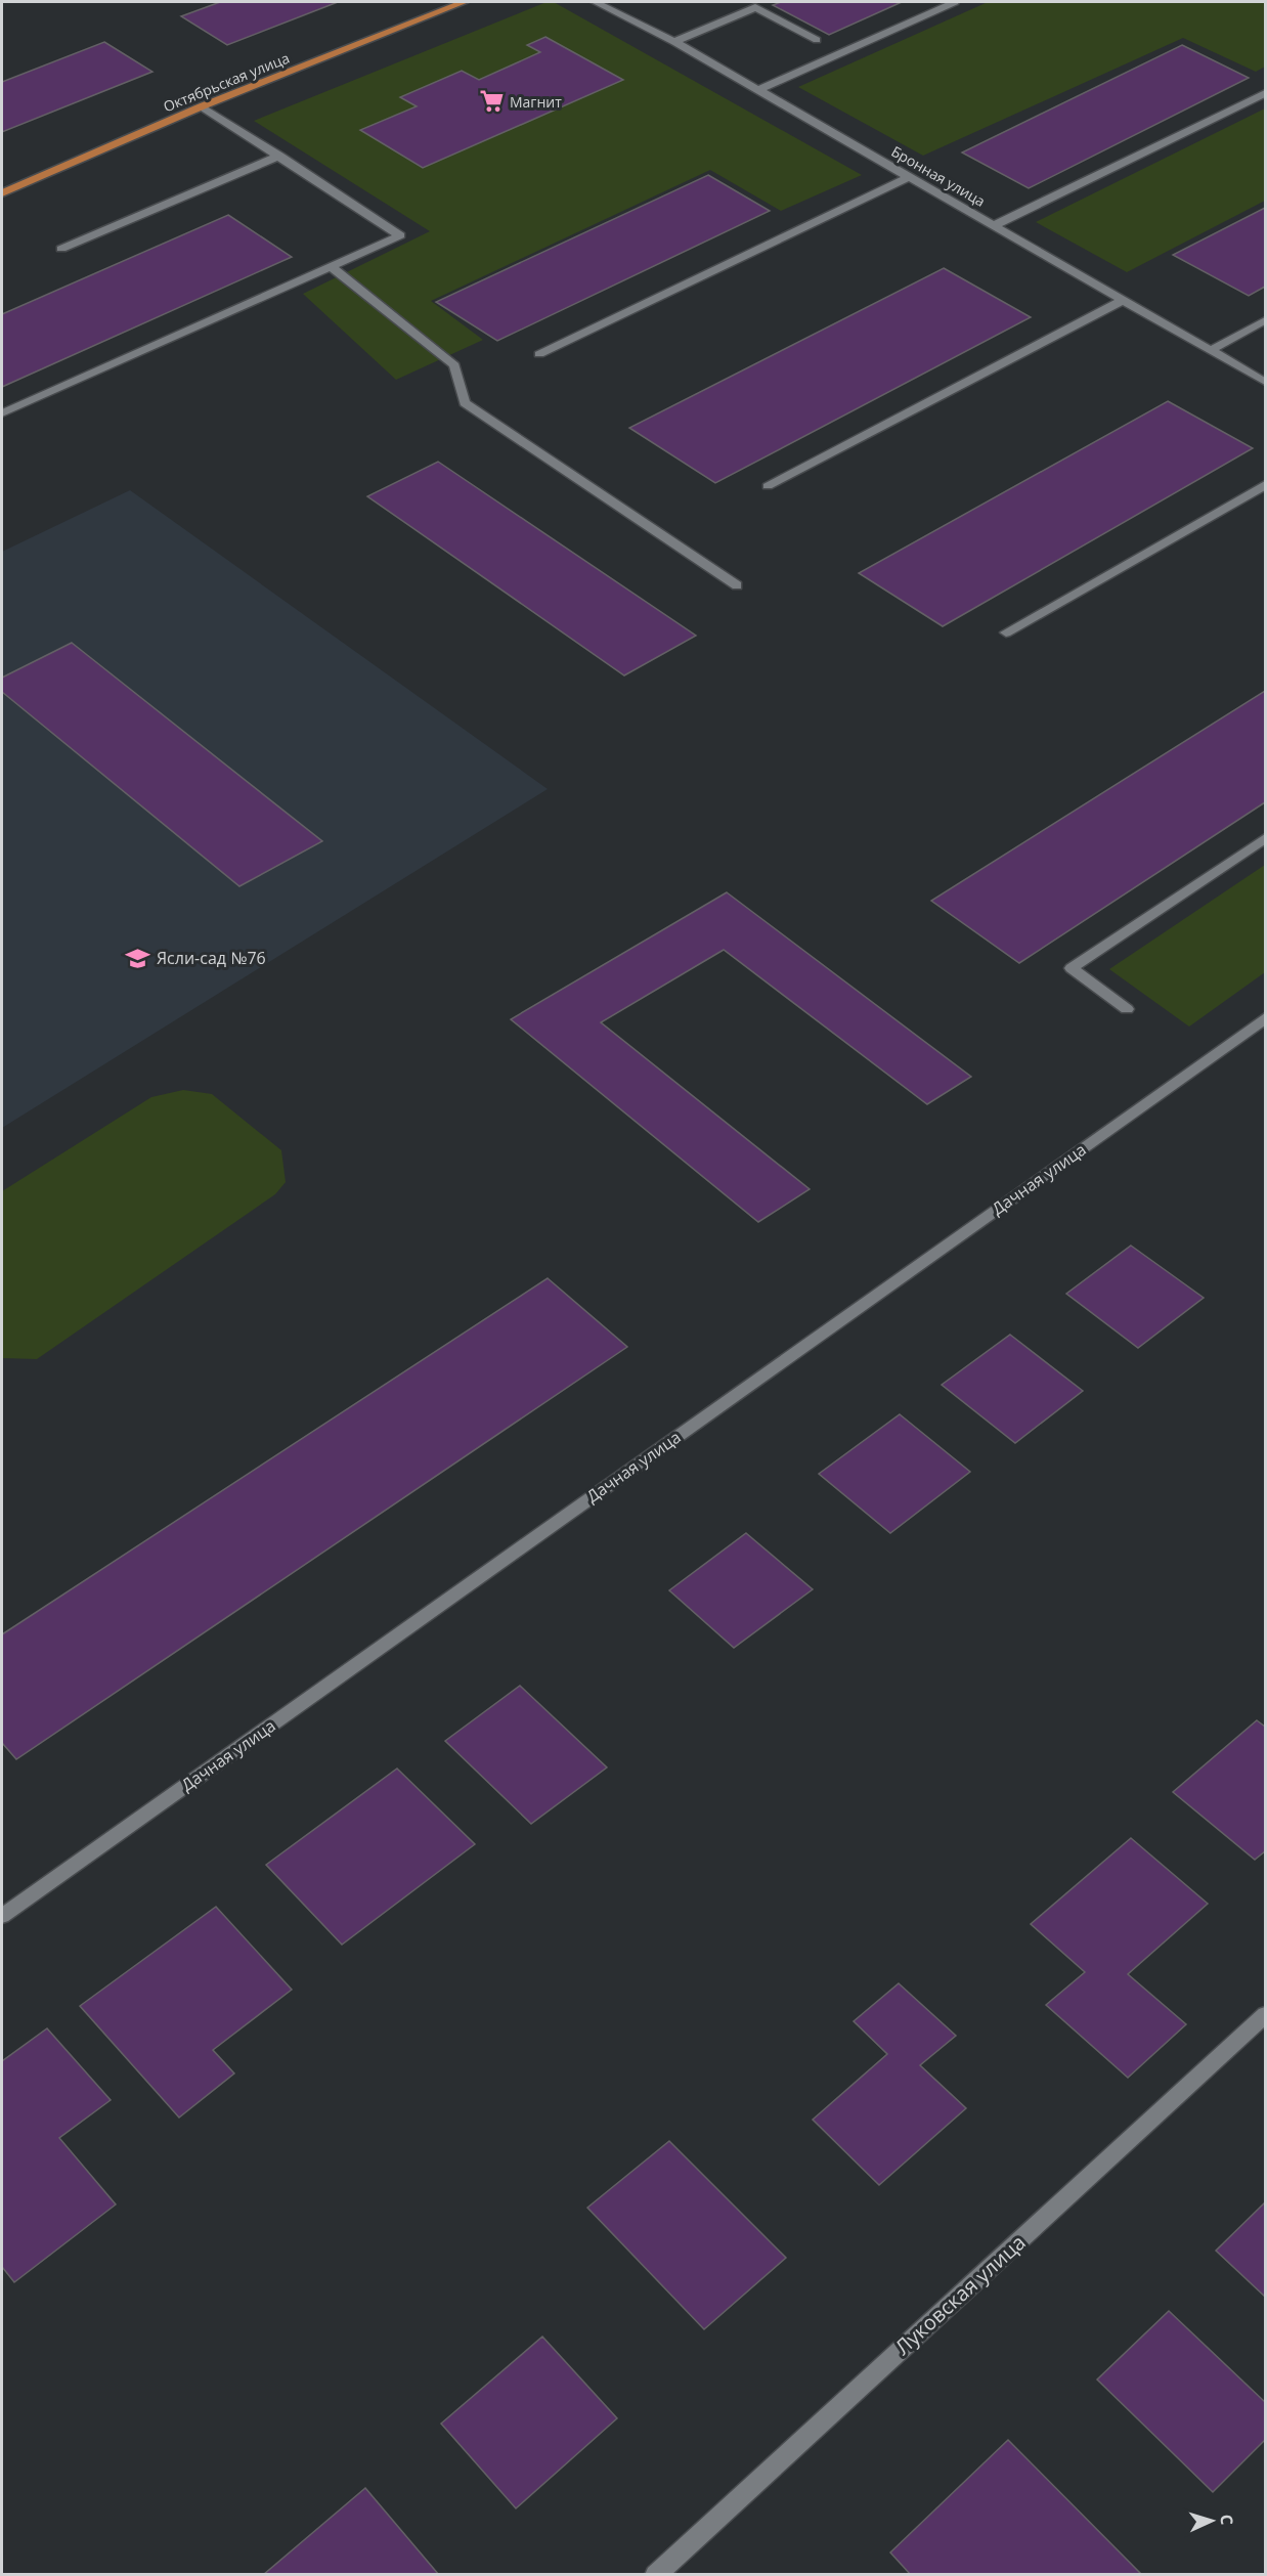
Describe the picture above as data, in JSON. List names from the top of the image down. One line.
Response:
{"streets":{"main road":["Октябрьская улица"],"street":["Бронная улица","Дачная улица","Луковская улица"]},"places":{"supermarket":["Магнит"],"school or university":["Ясли-сад №76"]},"north":"right"}
